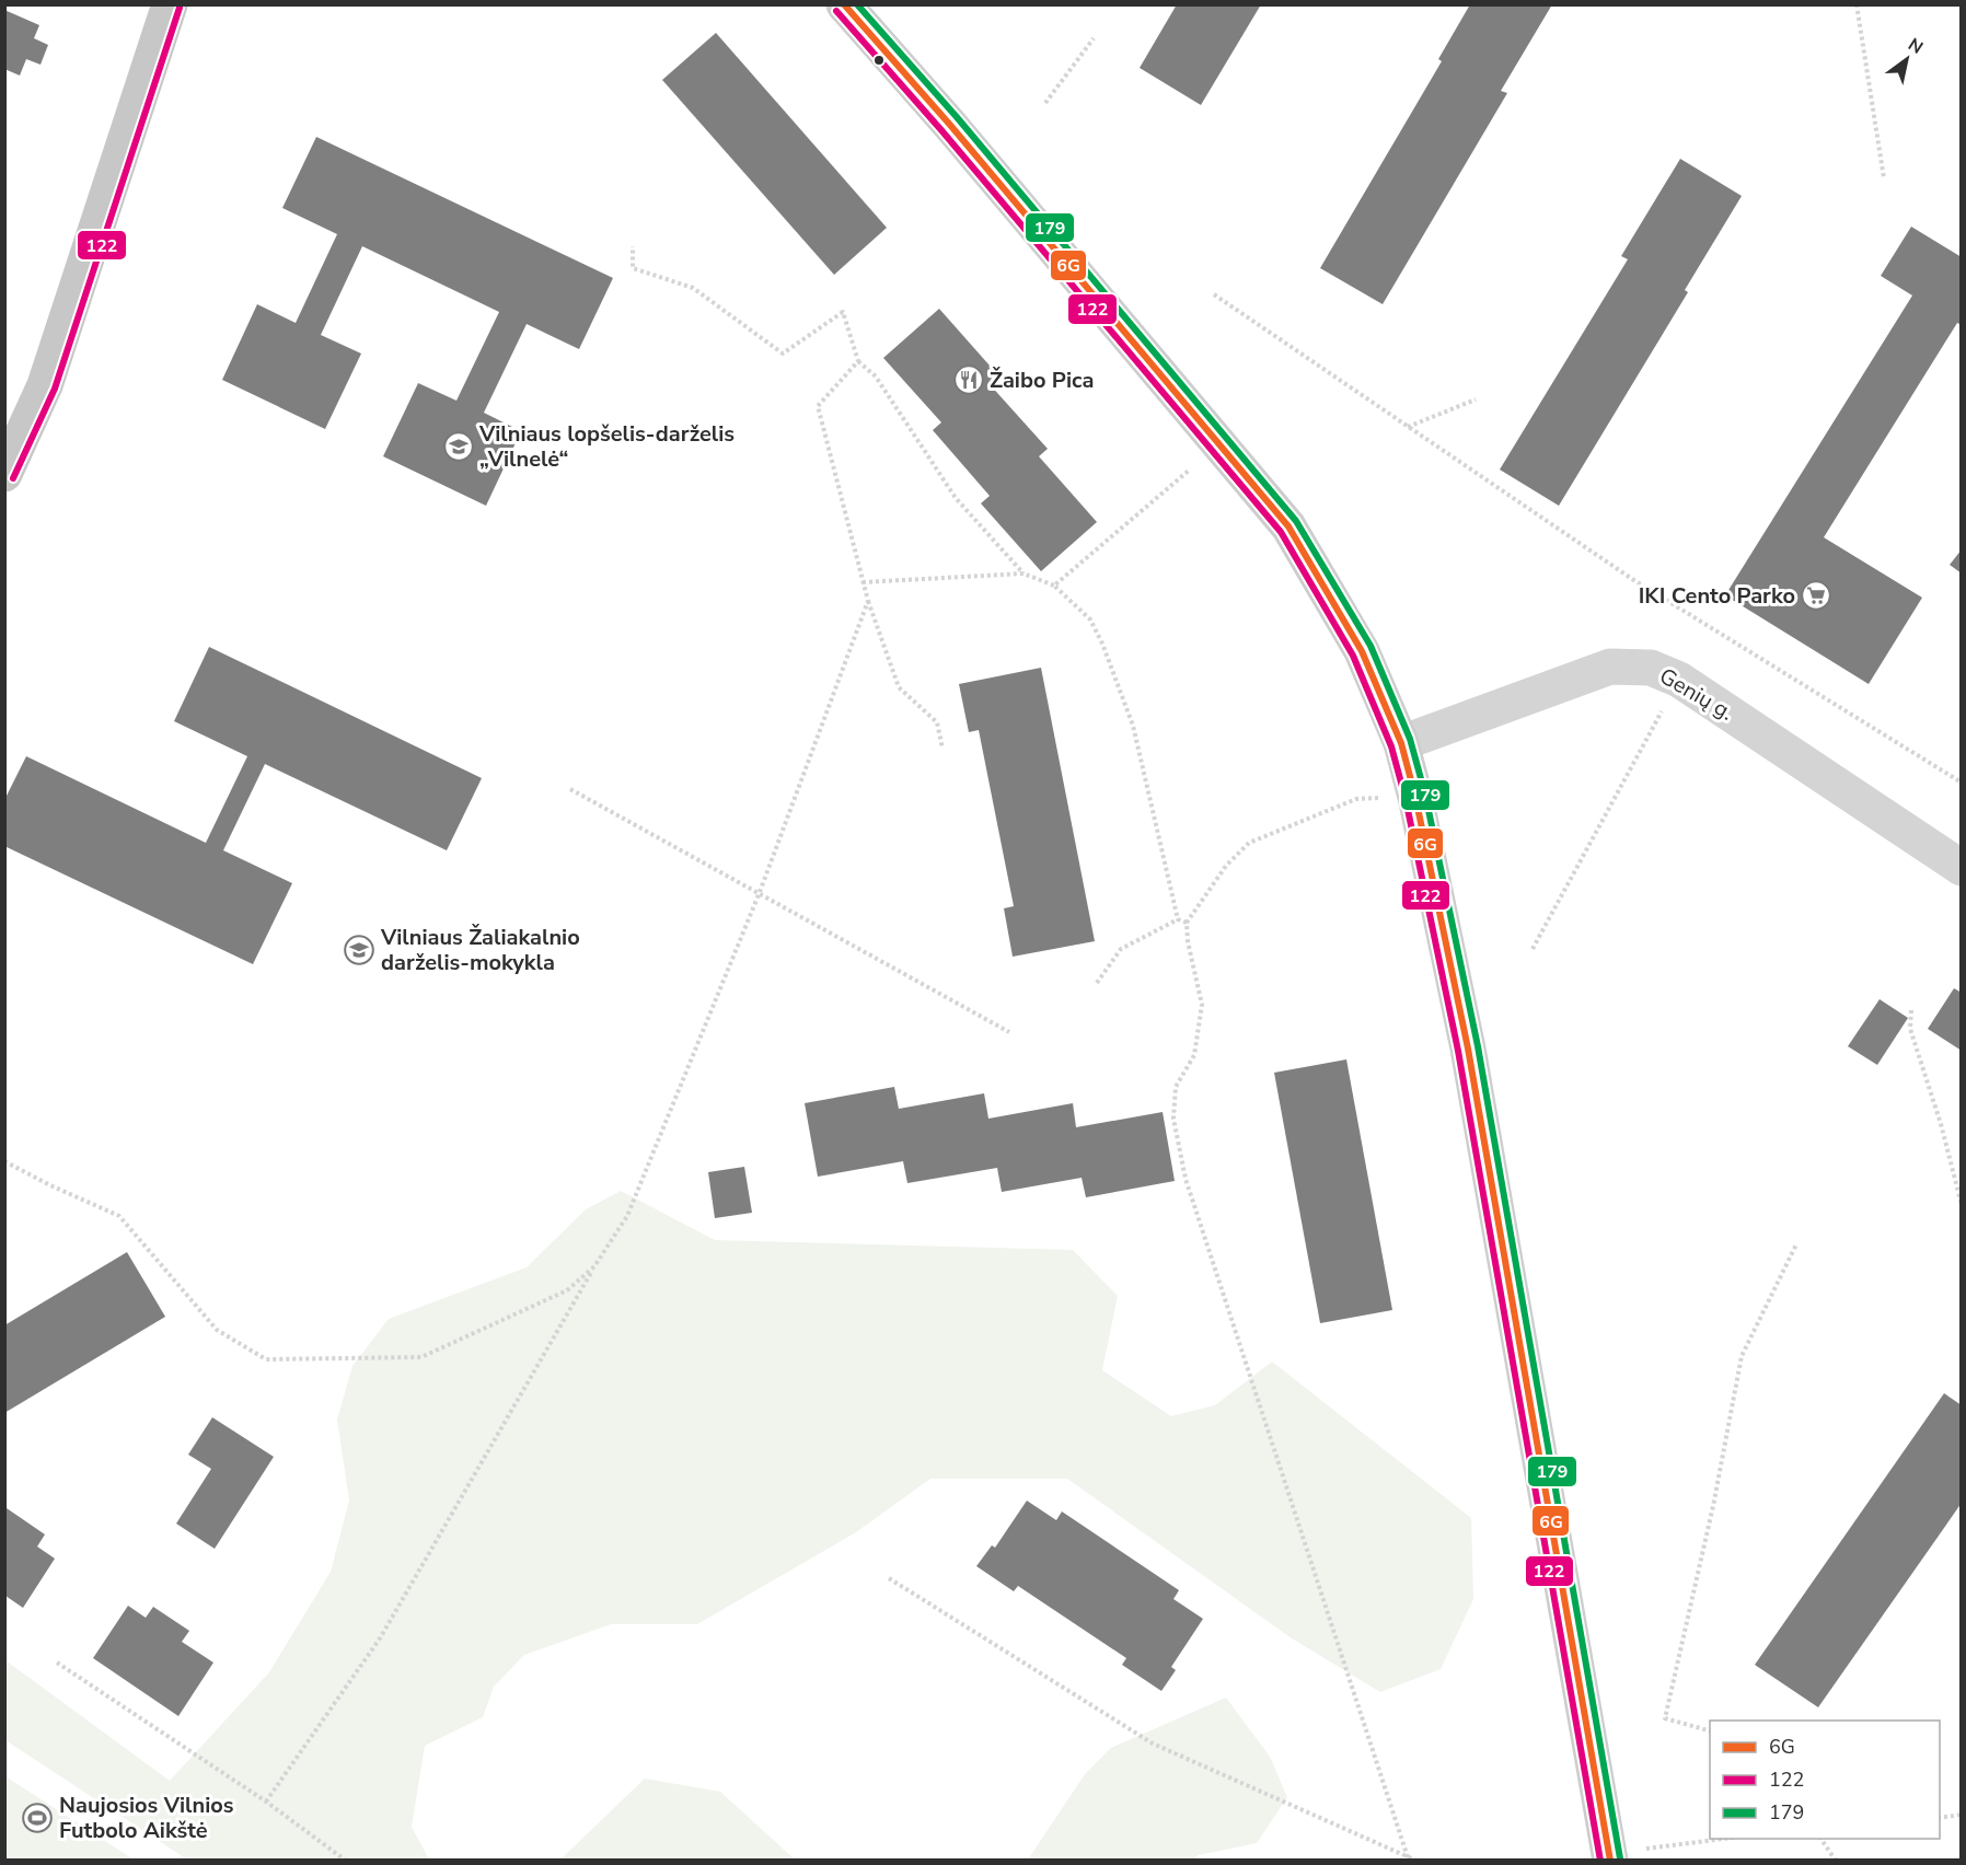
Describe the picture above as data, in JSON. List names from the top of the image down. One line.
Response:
{"streets":{"street":["Genių g."]},"places":{"restaurant":["Žaibo Pica"],"school or university":["Vilniaus lopšelis-darželis „Vilnelė“","Vilniaus Žaliakalnio darželis-mokykla"],"supermarket":["IKI Cento Parko"],"sports":["Naujosios Vilnios Futbolo Aikštė"]},"lines":["transit line 6G","transit line 179","transit line 122"],"legend":["6G","122","179"],"north":"top right"}
